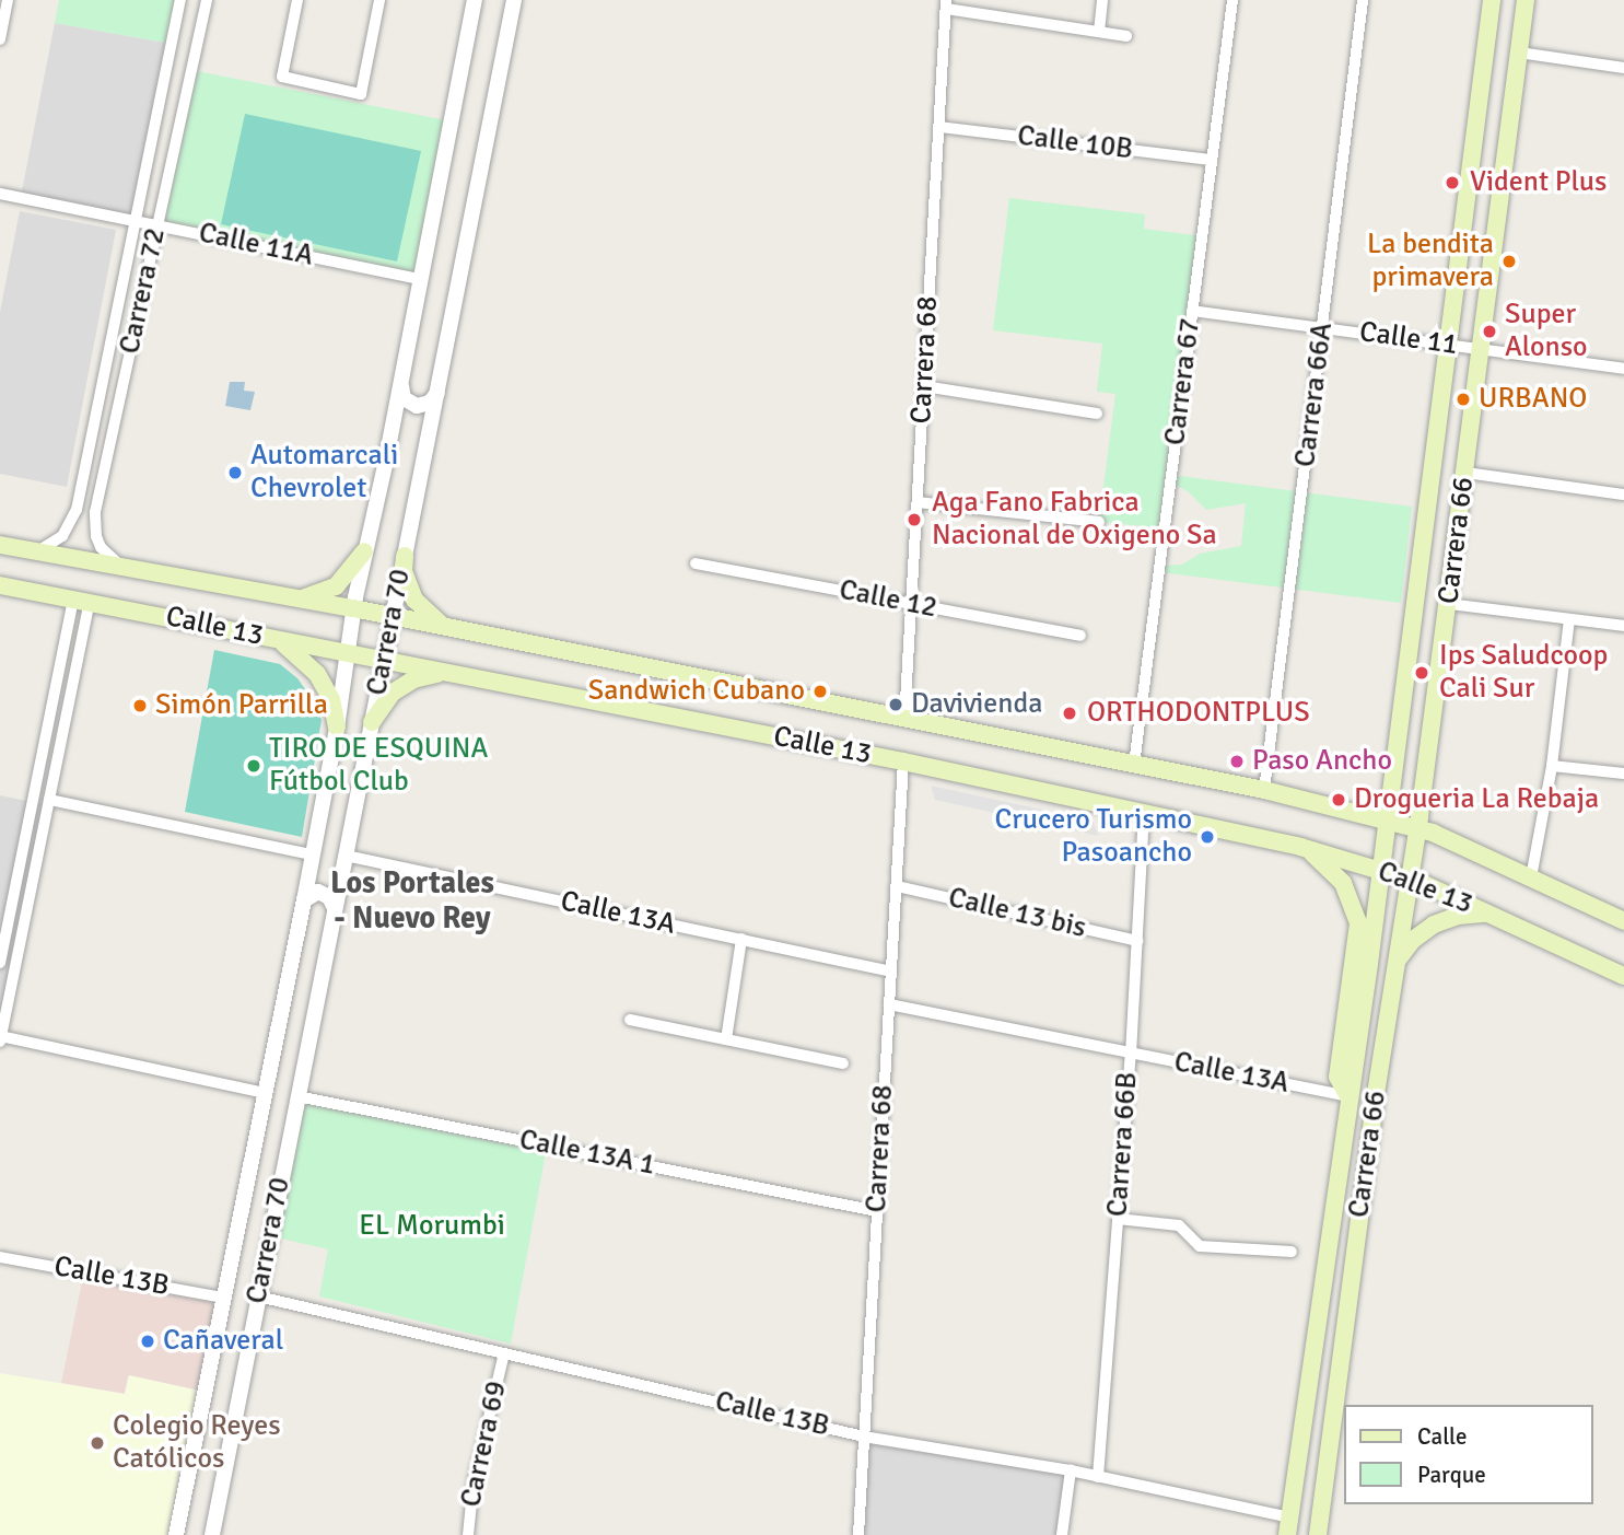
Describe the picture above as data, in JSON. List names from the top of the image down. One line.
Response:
{"streets":{"main road":["Carrera 66","Calle 13"],"street":["Calle 10B","Calle 11A","Carrera 72","Calle 11","Carrera 68","Carrera 67","Carrera 66A","Calle 12","Carrera 70","Calle 13A","Calle 13 bis","Carrera 66B","Calle 13A 1","Calle 13B","Carrera 69"]},"crossings":[["Calle 10B","Carrera 68"],["Calle 10B","Carrera 67"],["Calle 11A","Carrera 72"],["Calle 11A","Carrera 70"],["Carrera 72","Calle 13"],["Calle 11","Carrera 67"],["Calle 11","Carrera 66A"],["Calle 11","Carrera 66"],["Carrera 68","Calle 12"],["Carrera 68","Calle 13"],["Carrera 68","Calle 13A"],["Carrera 68","Calle 13 bis"],["Carrera 68","Calle 13A 1"],["Carrera 68","Calle 13B"],["Carrera 67","Calle 13"],["Carrera 66A","Calle 13"],["Carrera 66","Calle 13"],["Carrera 66","Calle 13A"],["Carrera 66","Calle 13B"],["Calle 13","Carrera 70"],["Calle 13","Carrera 66B"],["Carrera 70","Calle 13A"],["Carrera 70","Calle 13A 1"],["Carrera 70","Calle 13B"],["Calle 13A","Carrera 66B"],["Calle 13 bis","Carrera 66B"],["Carrera 66B","Calle 13B"],["Calle 13B","Carrera 69"]],"districts":["Los Portales - Nuevo Rey"],"parks":["EL Morumbi"],"places":["Vident Plus","La bendita primavera","Super Alonso","URBANO","Automarcali Chevrolet","Aga Fano Fabrica Nacional de Oxigeno Sa","Ips Saludcoop Cali Sur","Sandwich Cubano","Davivienda","Simón Parrilla","ORTHODONTPLUS","Paso Ancho","TIRO DE ESQUINA Fútbol Club","Drogueria La Rebaja","Crucero Turismo Pasoancho","Cañaveral","Colegio Reyes Católicos"],"legend":["Calle","Parque"]}
